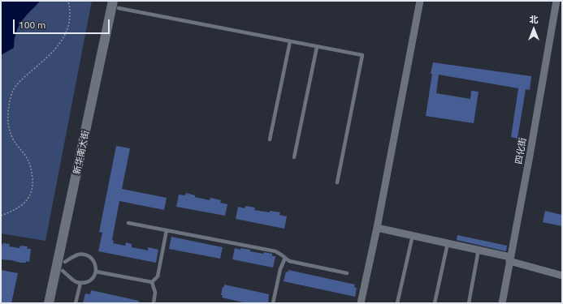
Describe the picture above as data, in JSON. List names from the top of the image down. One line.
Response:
{"streets":{"main road":["新华南大街"],"street":["四化街"]},"scale_bar":"100 m","north":"top"}
